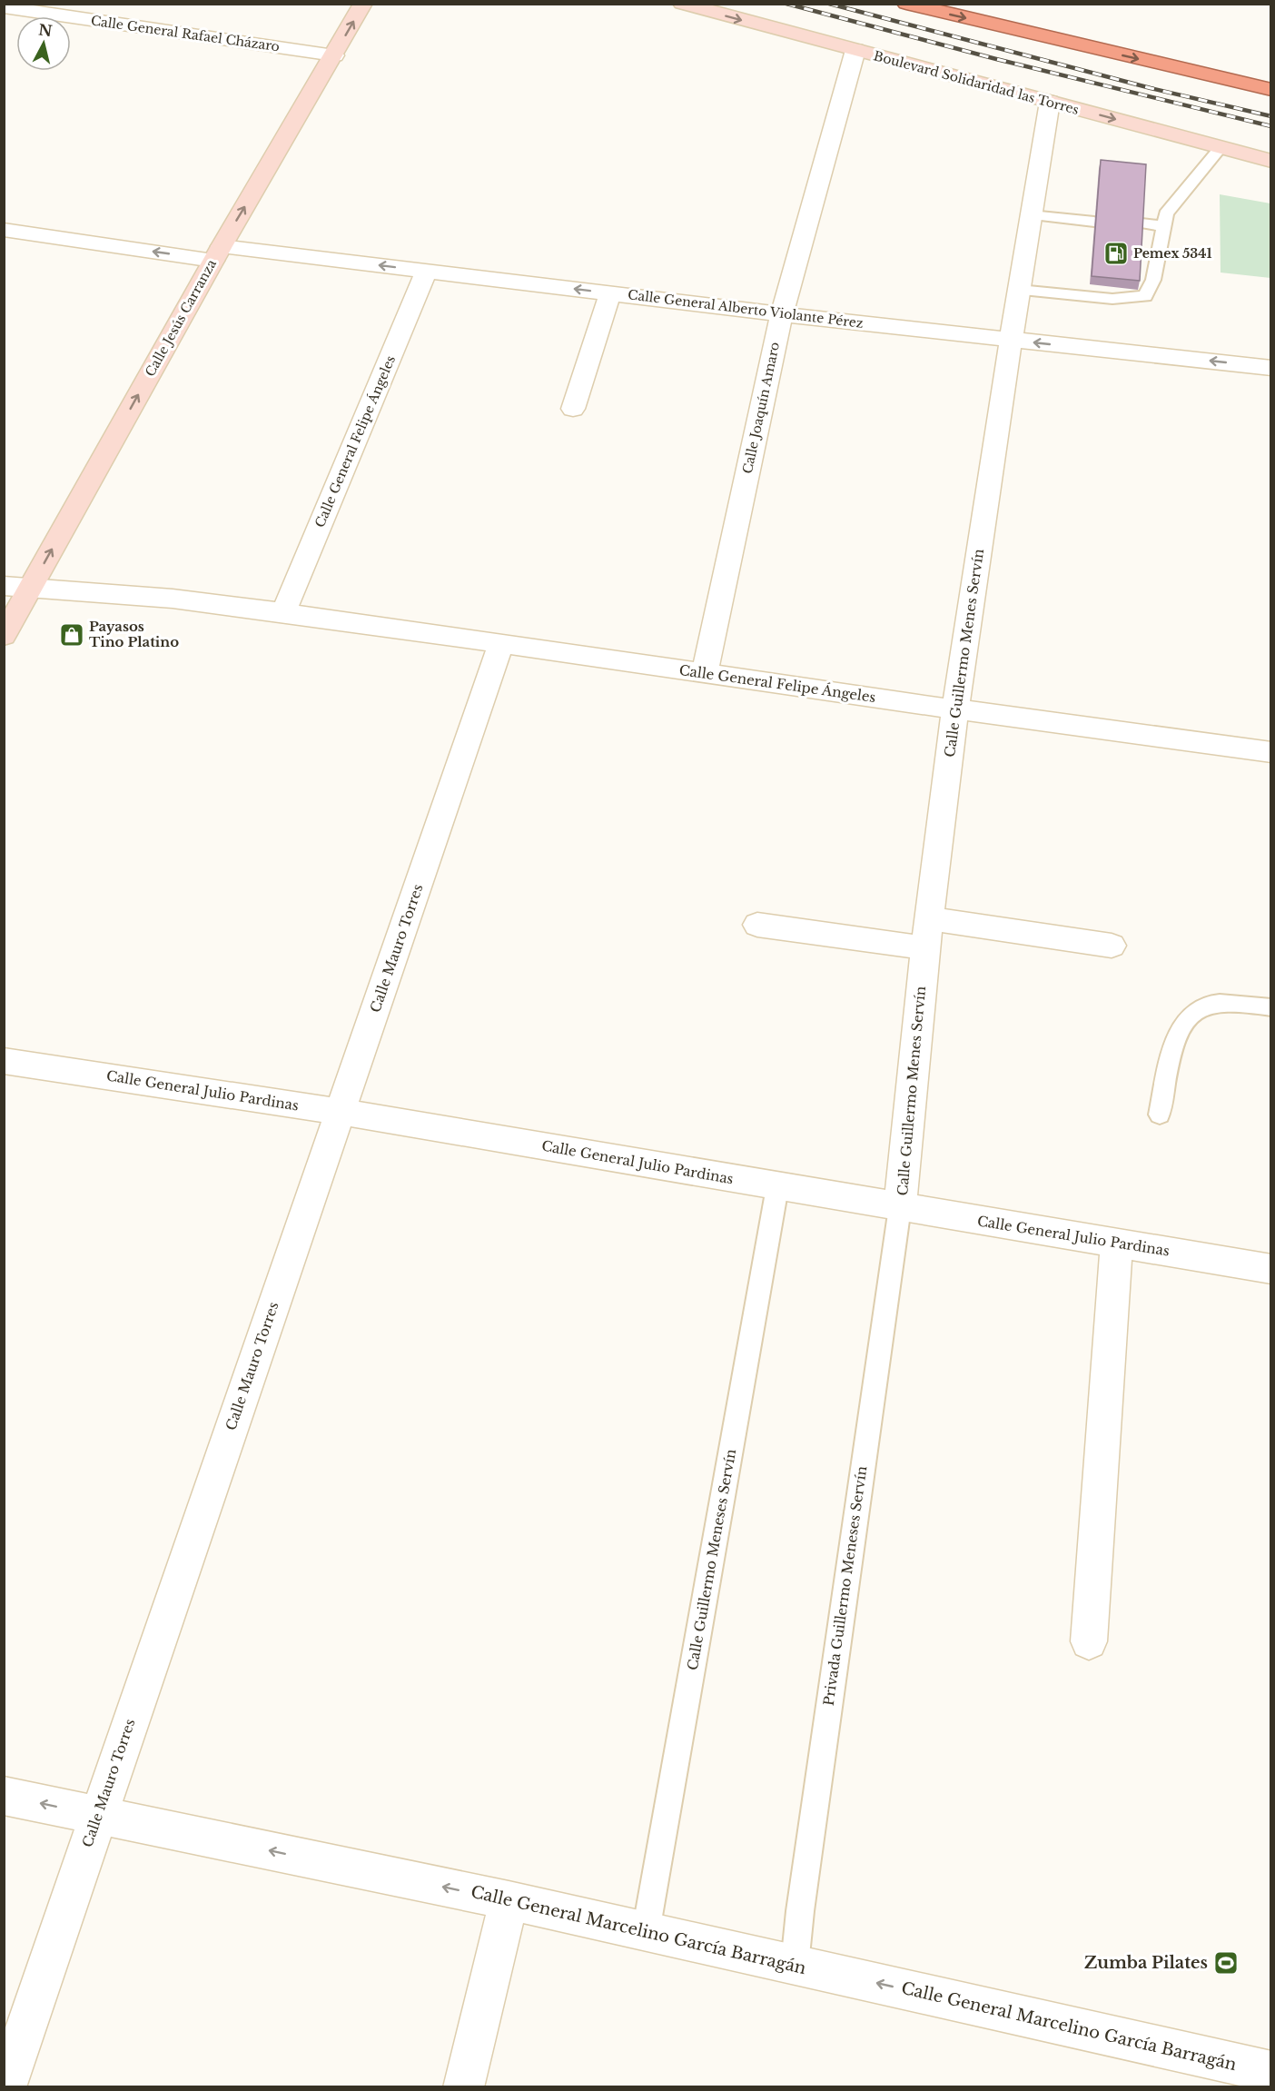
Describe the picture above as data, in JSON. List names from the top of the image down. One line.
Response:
{"streets":{"main road":["Boulevard Solidaridad las Torres","Calle Jesús Carranza"],"street":["Calle General Rafael Cházaro","Calle General Alberto Violante Pérez","Calle Joaquín Amaro","Calle General Felipe Ángeles","Calle Guillermo Menes Servín","Calle Mauro Torres","Calle General Julio Pardinas","Calle General Marcelino García Barragán"],"lane":["Calle Guillermo Meneses Servín","Privada Guillermo Meneses Servín"]},"crossings":[["Calle General Rafael Cházaro","Calle Jesús Carranza"],["Boulevard Solidaridad las Torres","Calle Joaquín Amaro"],["Boulevard Solidaridad las Torres","Calle Guillermo Menes Servín"],["Calle General Alberto Violante Pérez","Calle Jesús Carranza"],["Calle General Alberto Violante Pérez","Calle Joaquín Amaro"],["Calle General Alberto Violante Pérez","Calle General Felipe Ángeles"],["Calle General Alberto Violante Pérez","Calle Guillermo Menes Servín"],["Calle Jesús Carranza","Calle General Felipe Ángeles"],["Calle Joaquín Amaro","Calle General Felipe Ángeles"],["Calle General Felipe Ángeles","Calle Guillermo Menes Servín"],["Calle General Felipe Ángeles","Calle Mauro Torres"],["Calle Guillermo Menes Servín","Calle General Julio Pardinas"],["Calle Guillermo Menes Servín","Privada Guillermo Meneses Servín"],["Calle Mauro Torres","Calle General Julio Pardinas"],["Calle Mauro Torres","Calle General Marcelino García Barragán"],["Calle General Julio Pardinas","Calle Guillermo Meneses Servín"],["Calle General Julio Pardinas","Privada Guillermo Meneses Servín"],["Calle Guillermo Meneses Servín","Calle General Marcelino García Barragán"],["Privada Guillermo Meneses Servín","Calle General Marcelino García Barragán"]],"one_way":["Boulevard Solidaridad las Torres","Calle General Alberto Violante Pérez","Calle Jesús Carranza","Calle General Marcelino García Barragán"],"places":{"fuel station":["Pemex 5341"],"shop":["Payasos Tino Platino"],"sports":["Zumba Pilates"]},"north":"top"}
